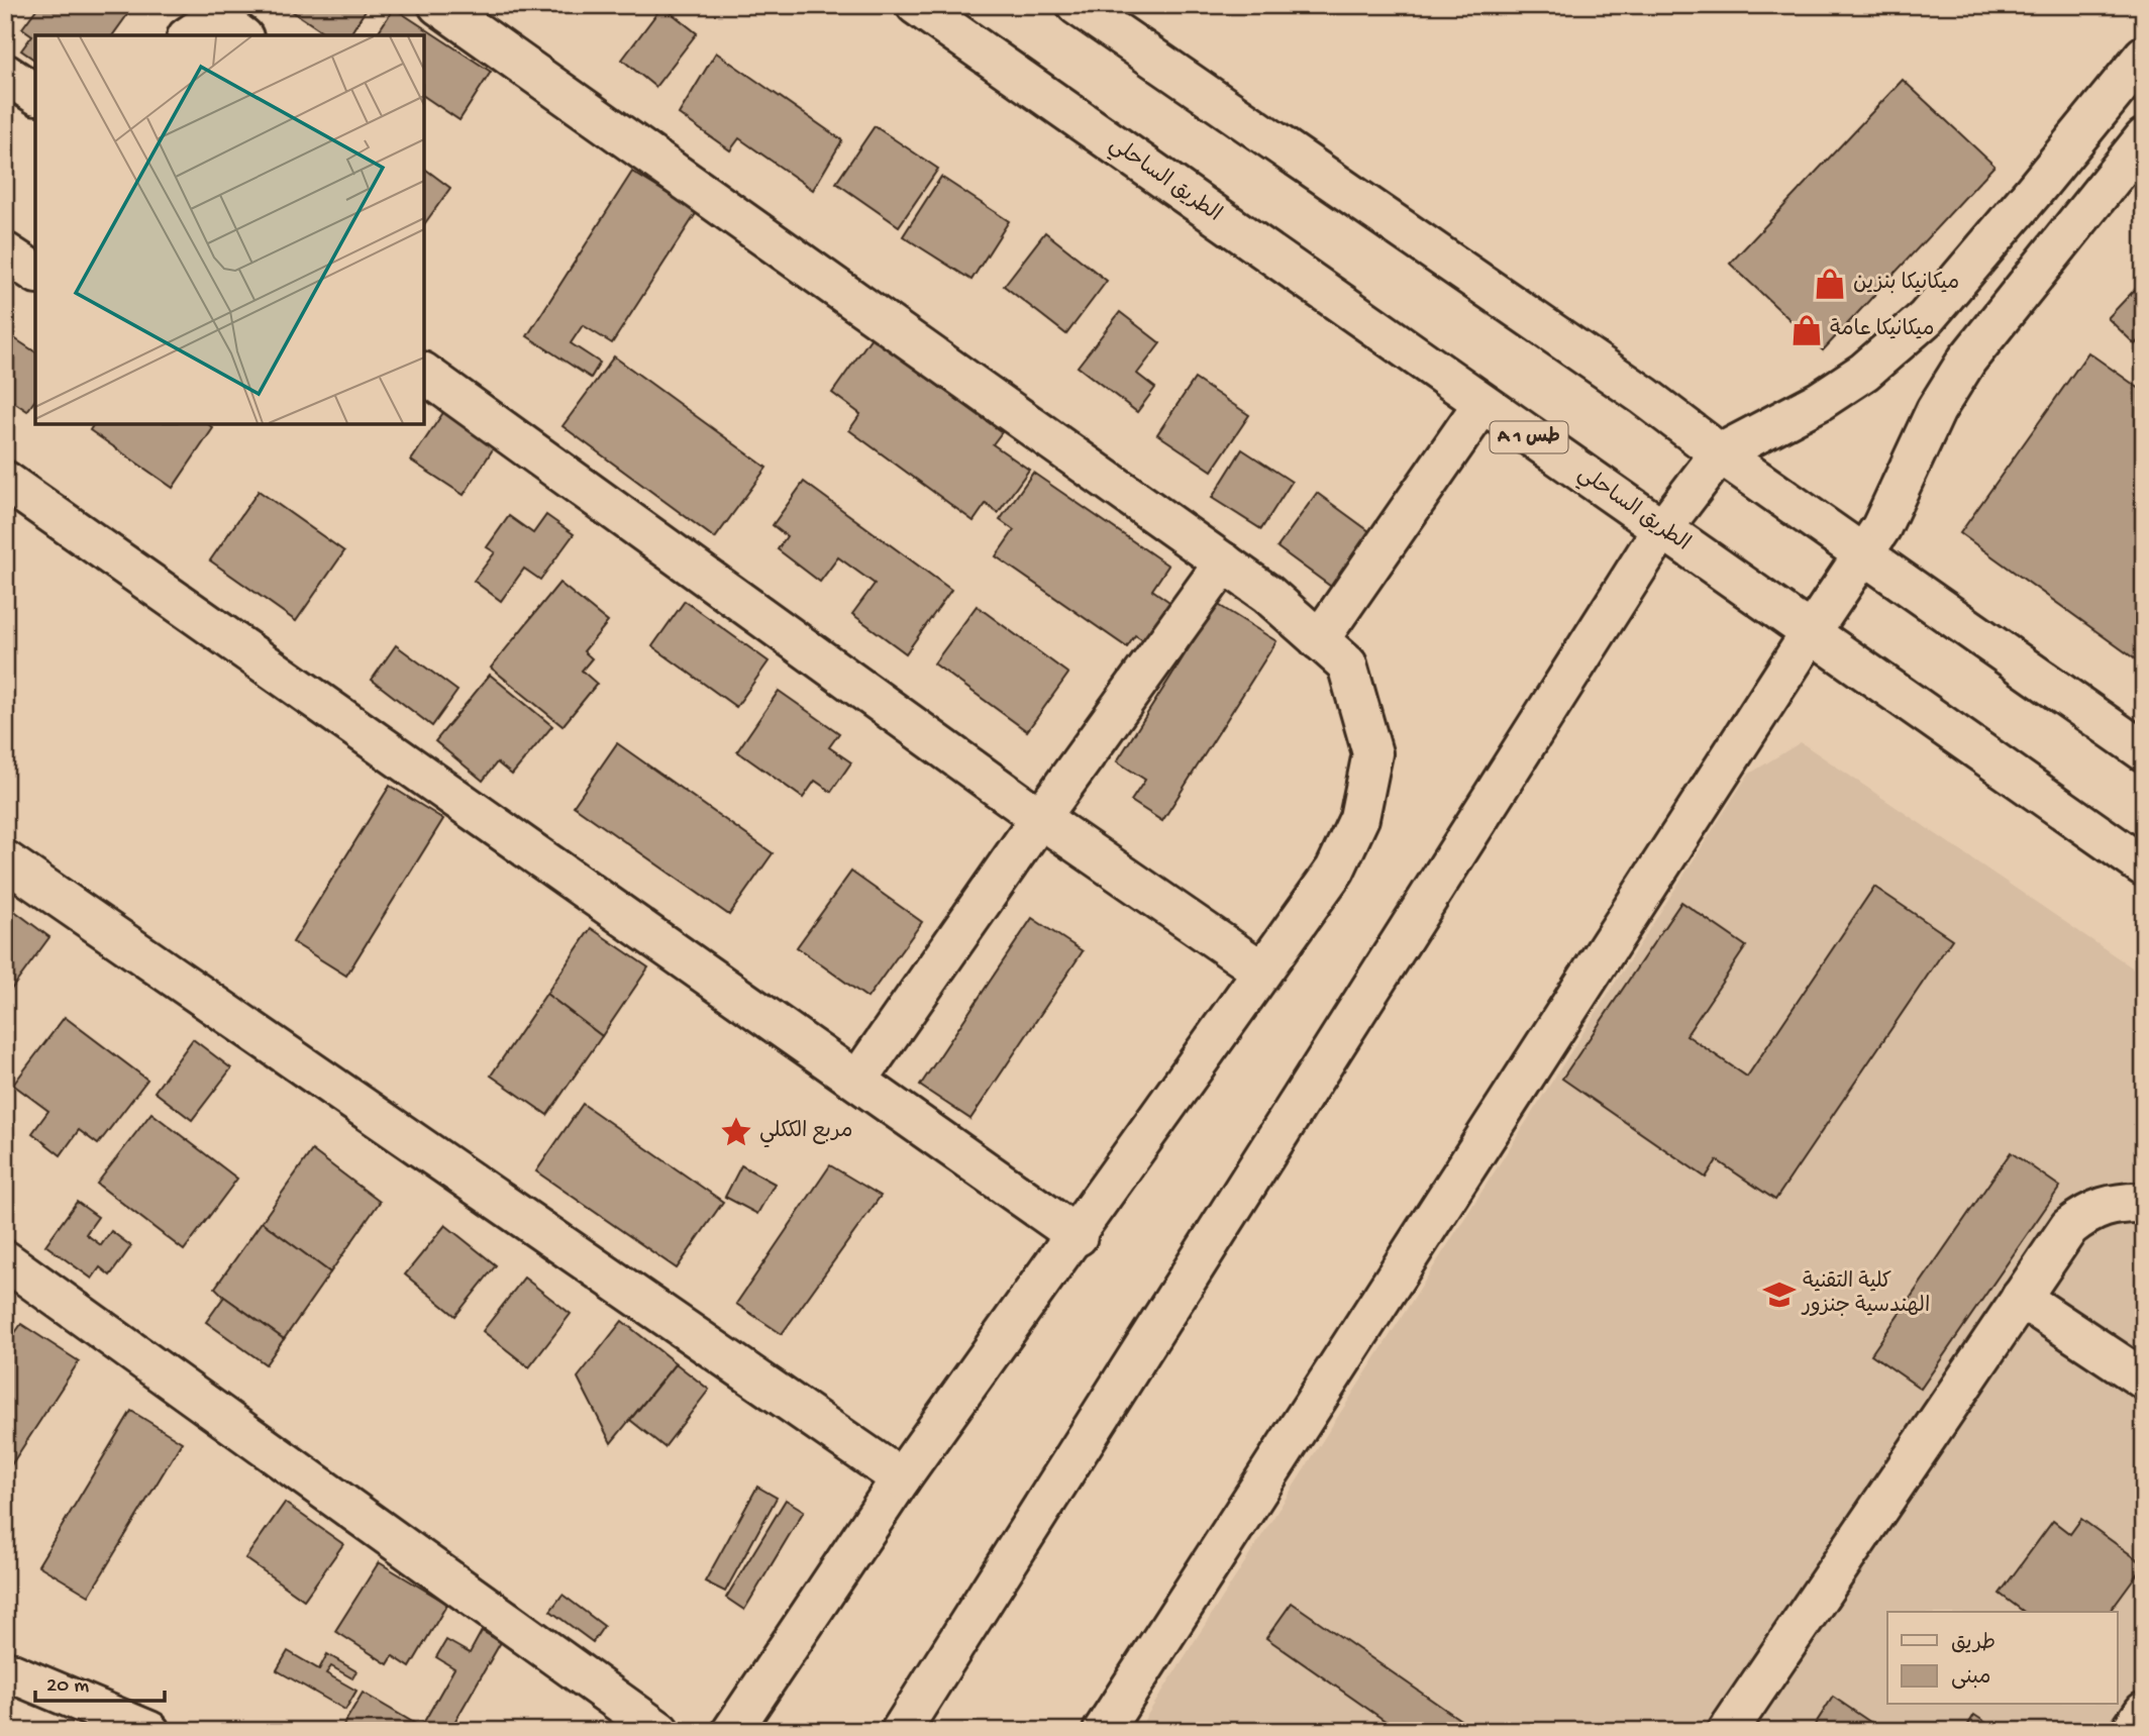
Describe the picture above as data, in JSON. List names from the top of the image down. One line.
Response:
{"streets":{"main road":["الطريق الساحلي","A 1 طس"]},"places":{"shop":["ميكانيكا بنزين","ميكانيكا عامة"],"place":["مربع الككلي"],"school or university":["كلية التقنية الهندسية جنزور"]},"legend":["طريق","مبنى"],"scale_bar":"20 m"}
